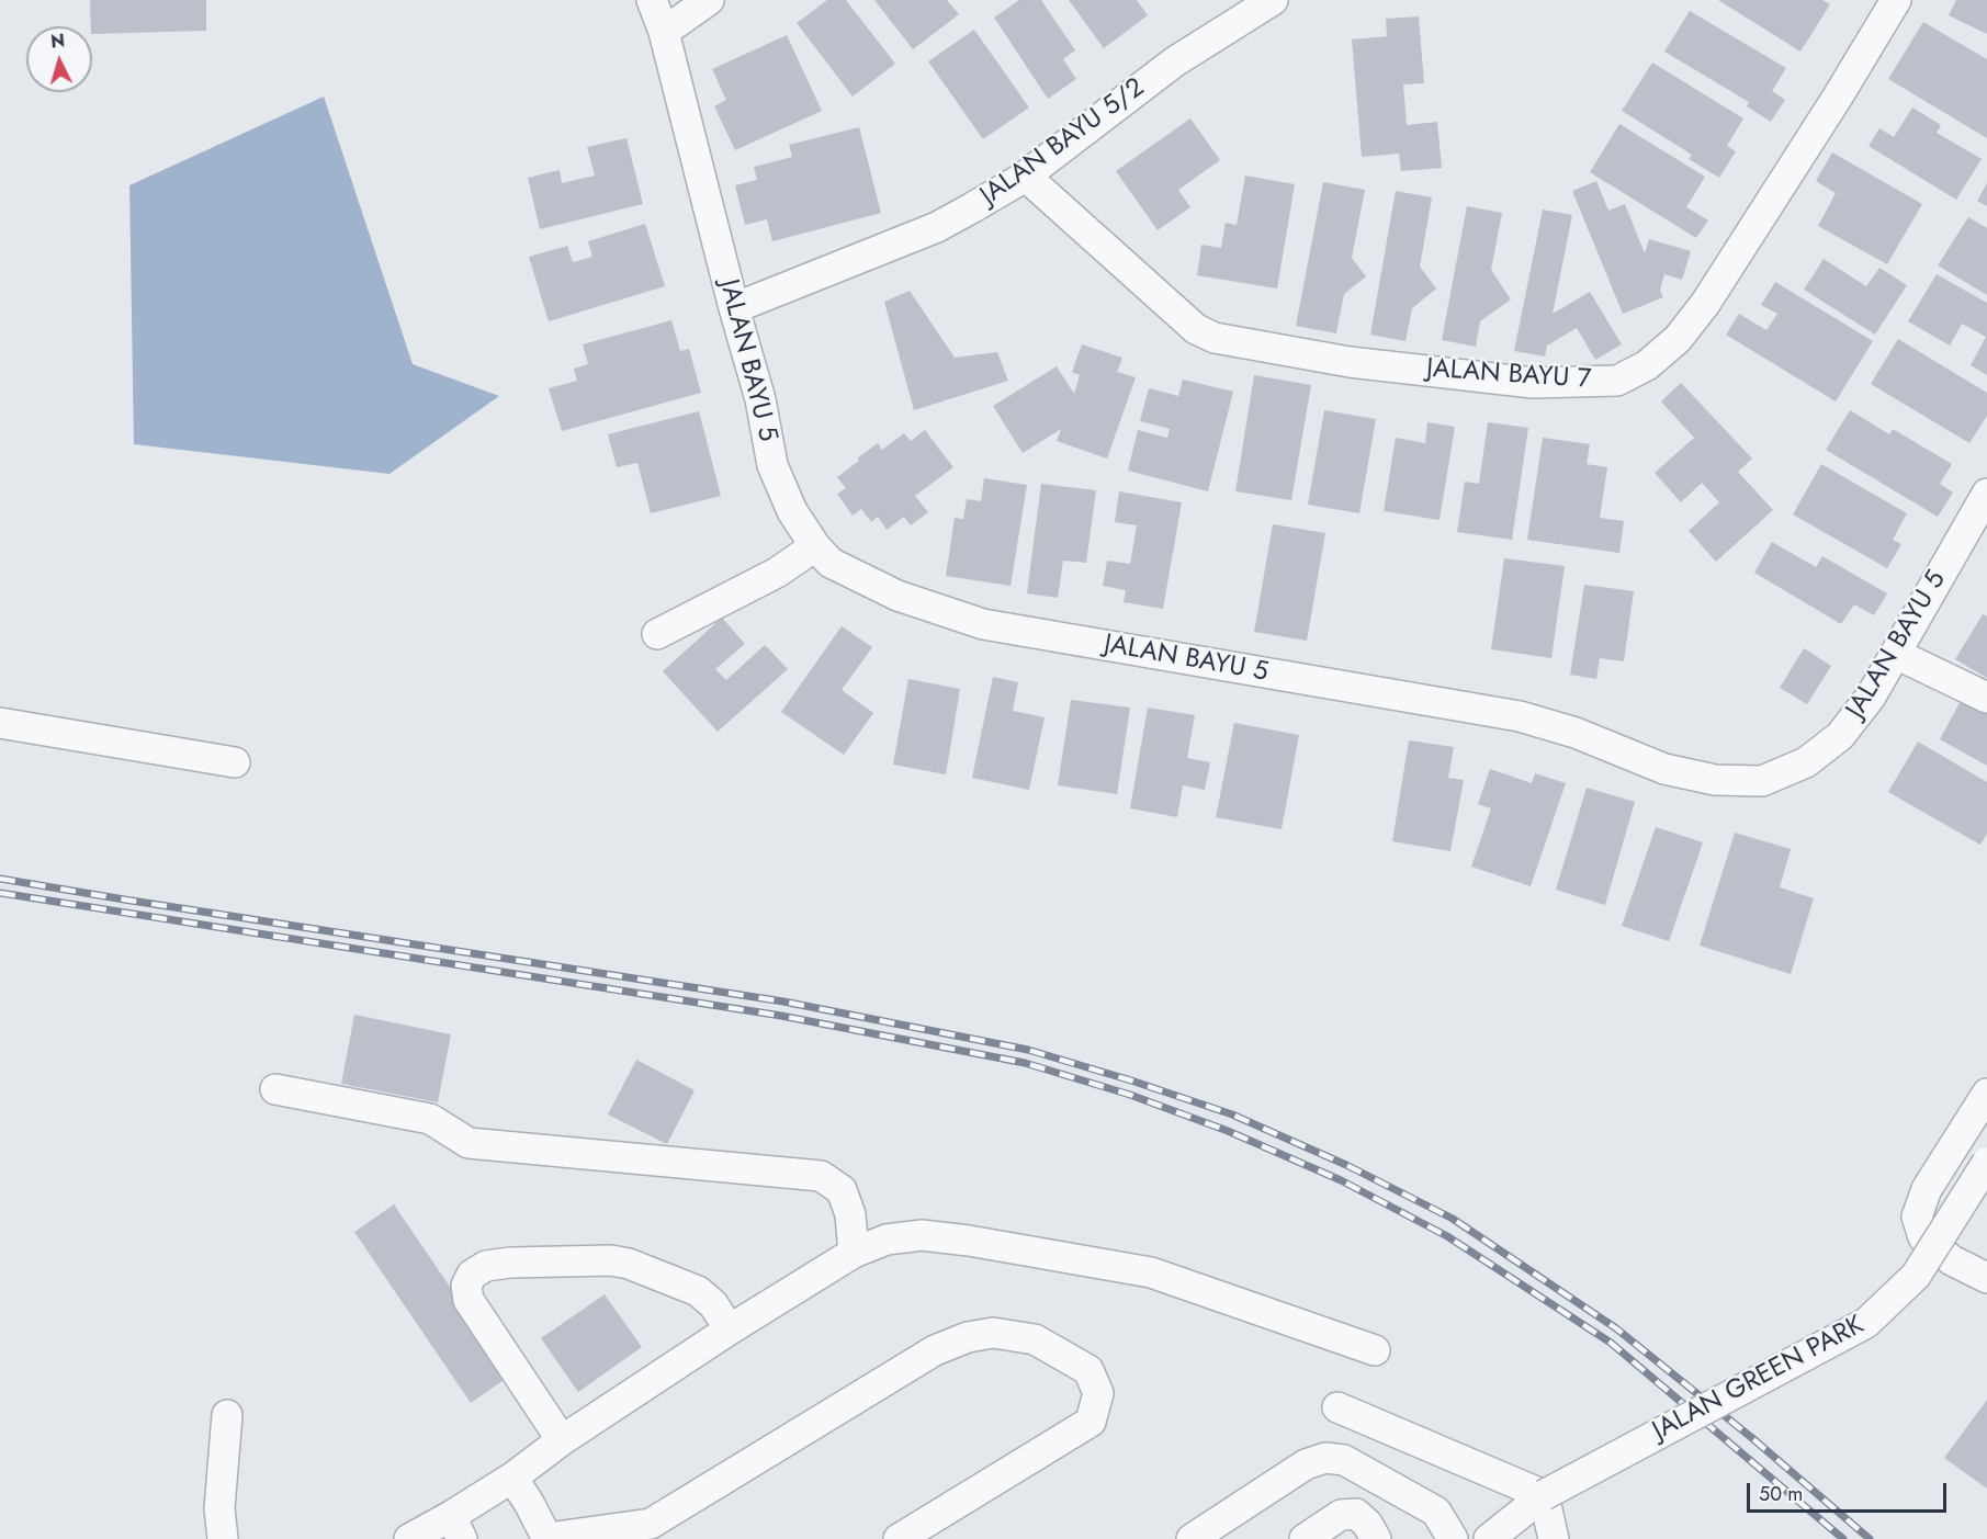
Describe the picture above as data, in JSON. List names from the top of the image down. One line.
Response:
{"streets":{"street":["JALAN BAYU 5/2","JALAN BAYU 5","JALAN BAYU 7","JALAN GREEN PARK"]},"crossings":[["JALAN BAYU 5/2","JALAN BAYU 5"],["JALAN BAYU 5/2","JALAN BAYU 7"]],"scale_bar":"50 m","north":"top"}
